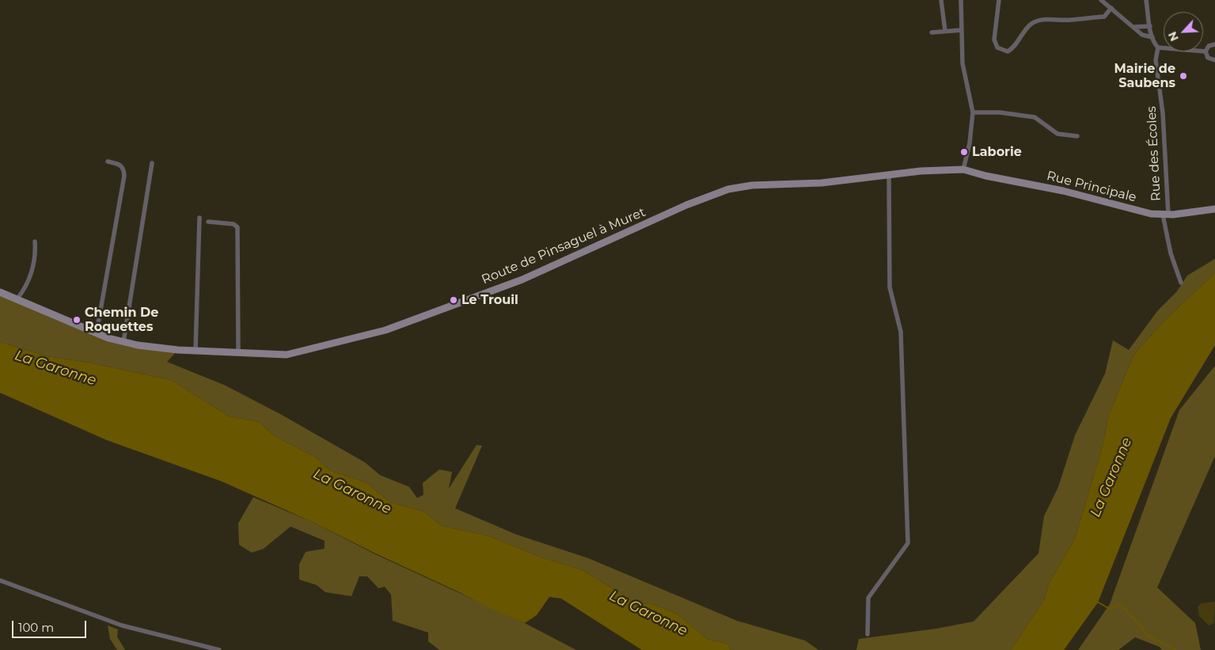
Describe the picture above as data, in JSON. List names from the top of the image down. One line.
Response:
{"streets":{"street":["Rue des Écoles","Rue Principale","Route de Pinsaguel à Muret"]},"crossings":[["Rue des Écoles","Rue Principale"]],"water":["La Garonne"],"places":["Mairie de Saubens","Laborie","Le Trouil","Chemin De Roquettes"],"scale_bar":"100 m","north":"bottom left"}
